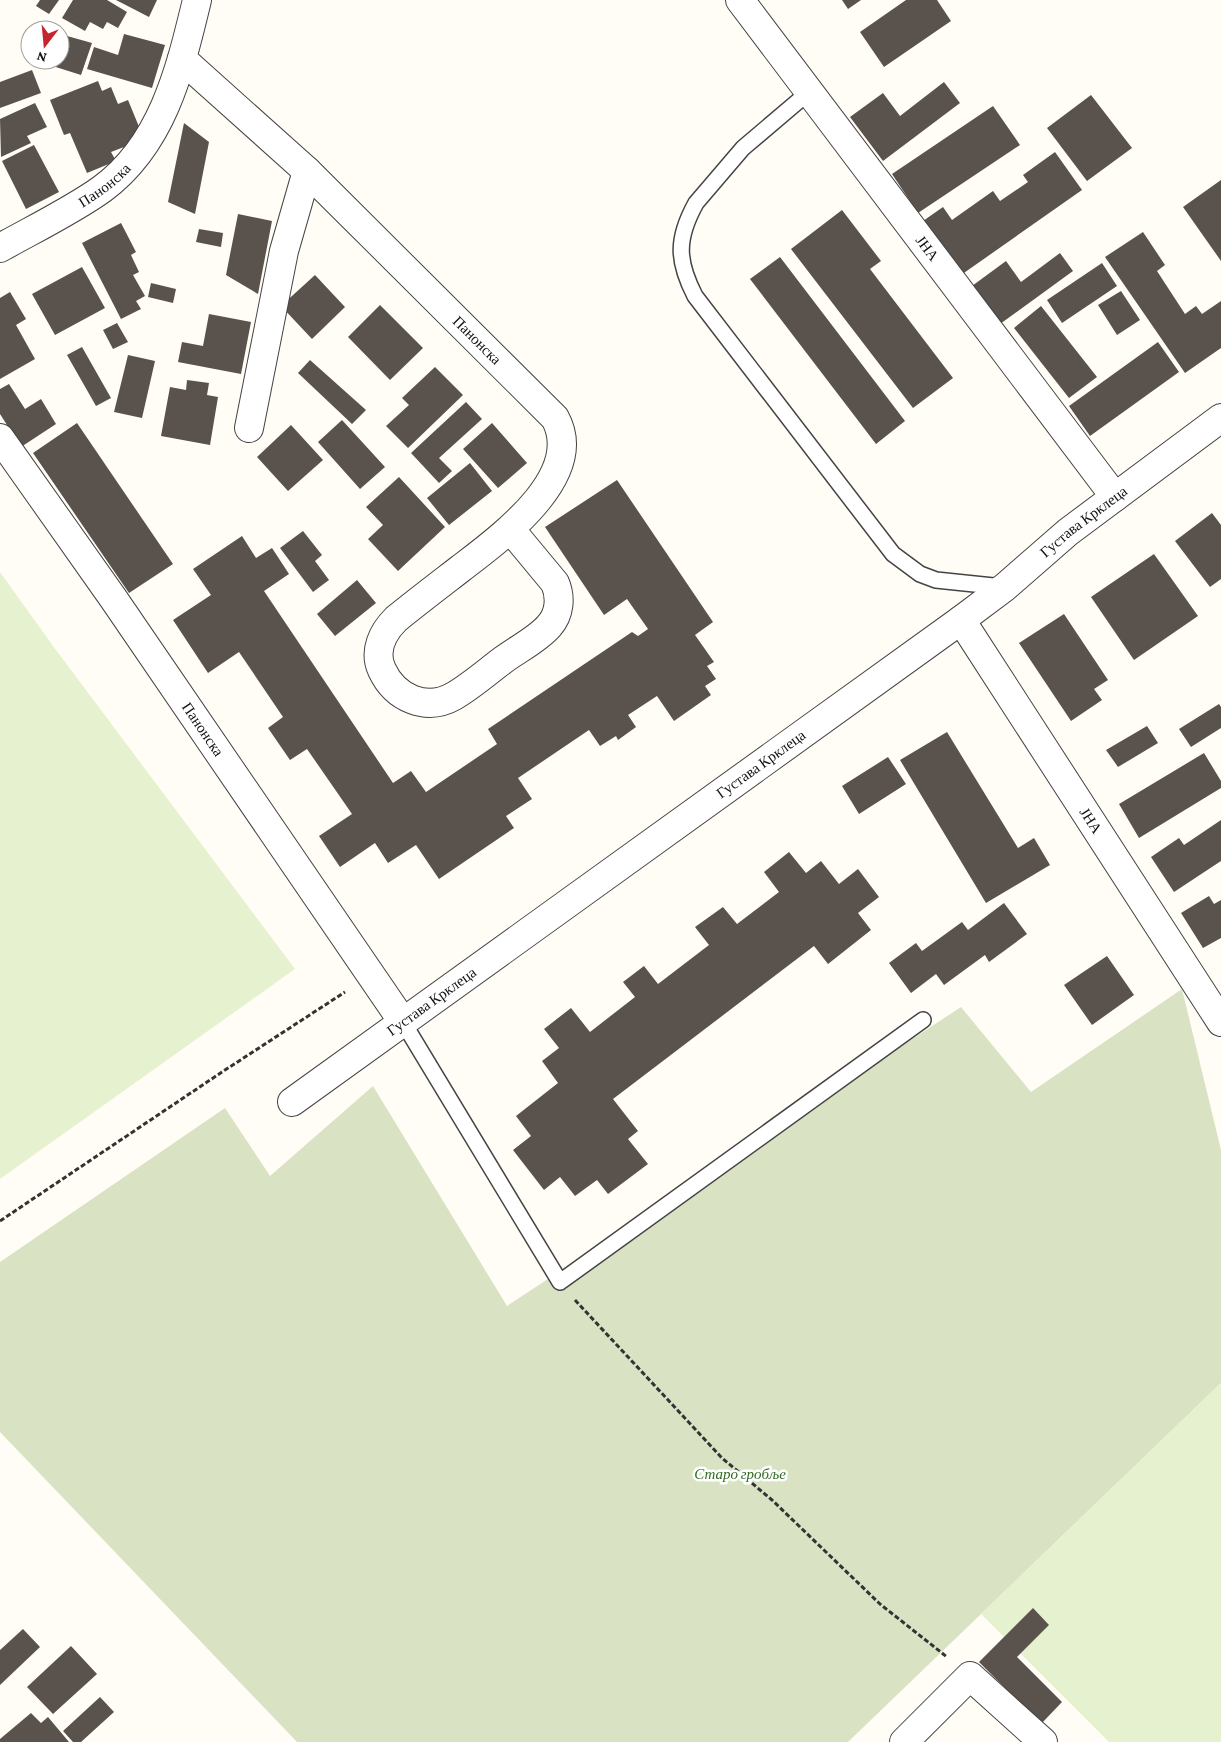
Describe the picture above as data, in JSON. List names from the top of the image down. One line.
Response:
{"streets":{"street":["Панонска","ЈНА","Густава Крклеца"]},"crossings":[["Панонска","Густава Крклеца"],["ЈНА","Густава Крклеца"]],"parks":["Старо гробље"],"north":"bottom"}
